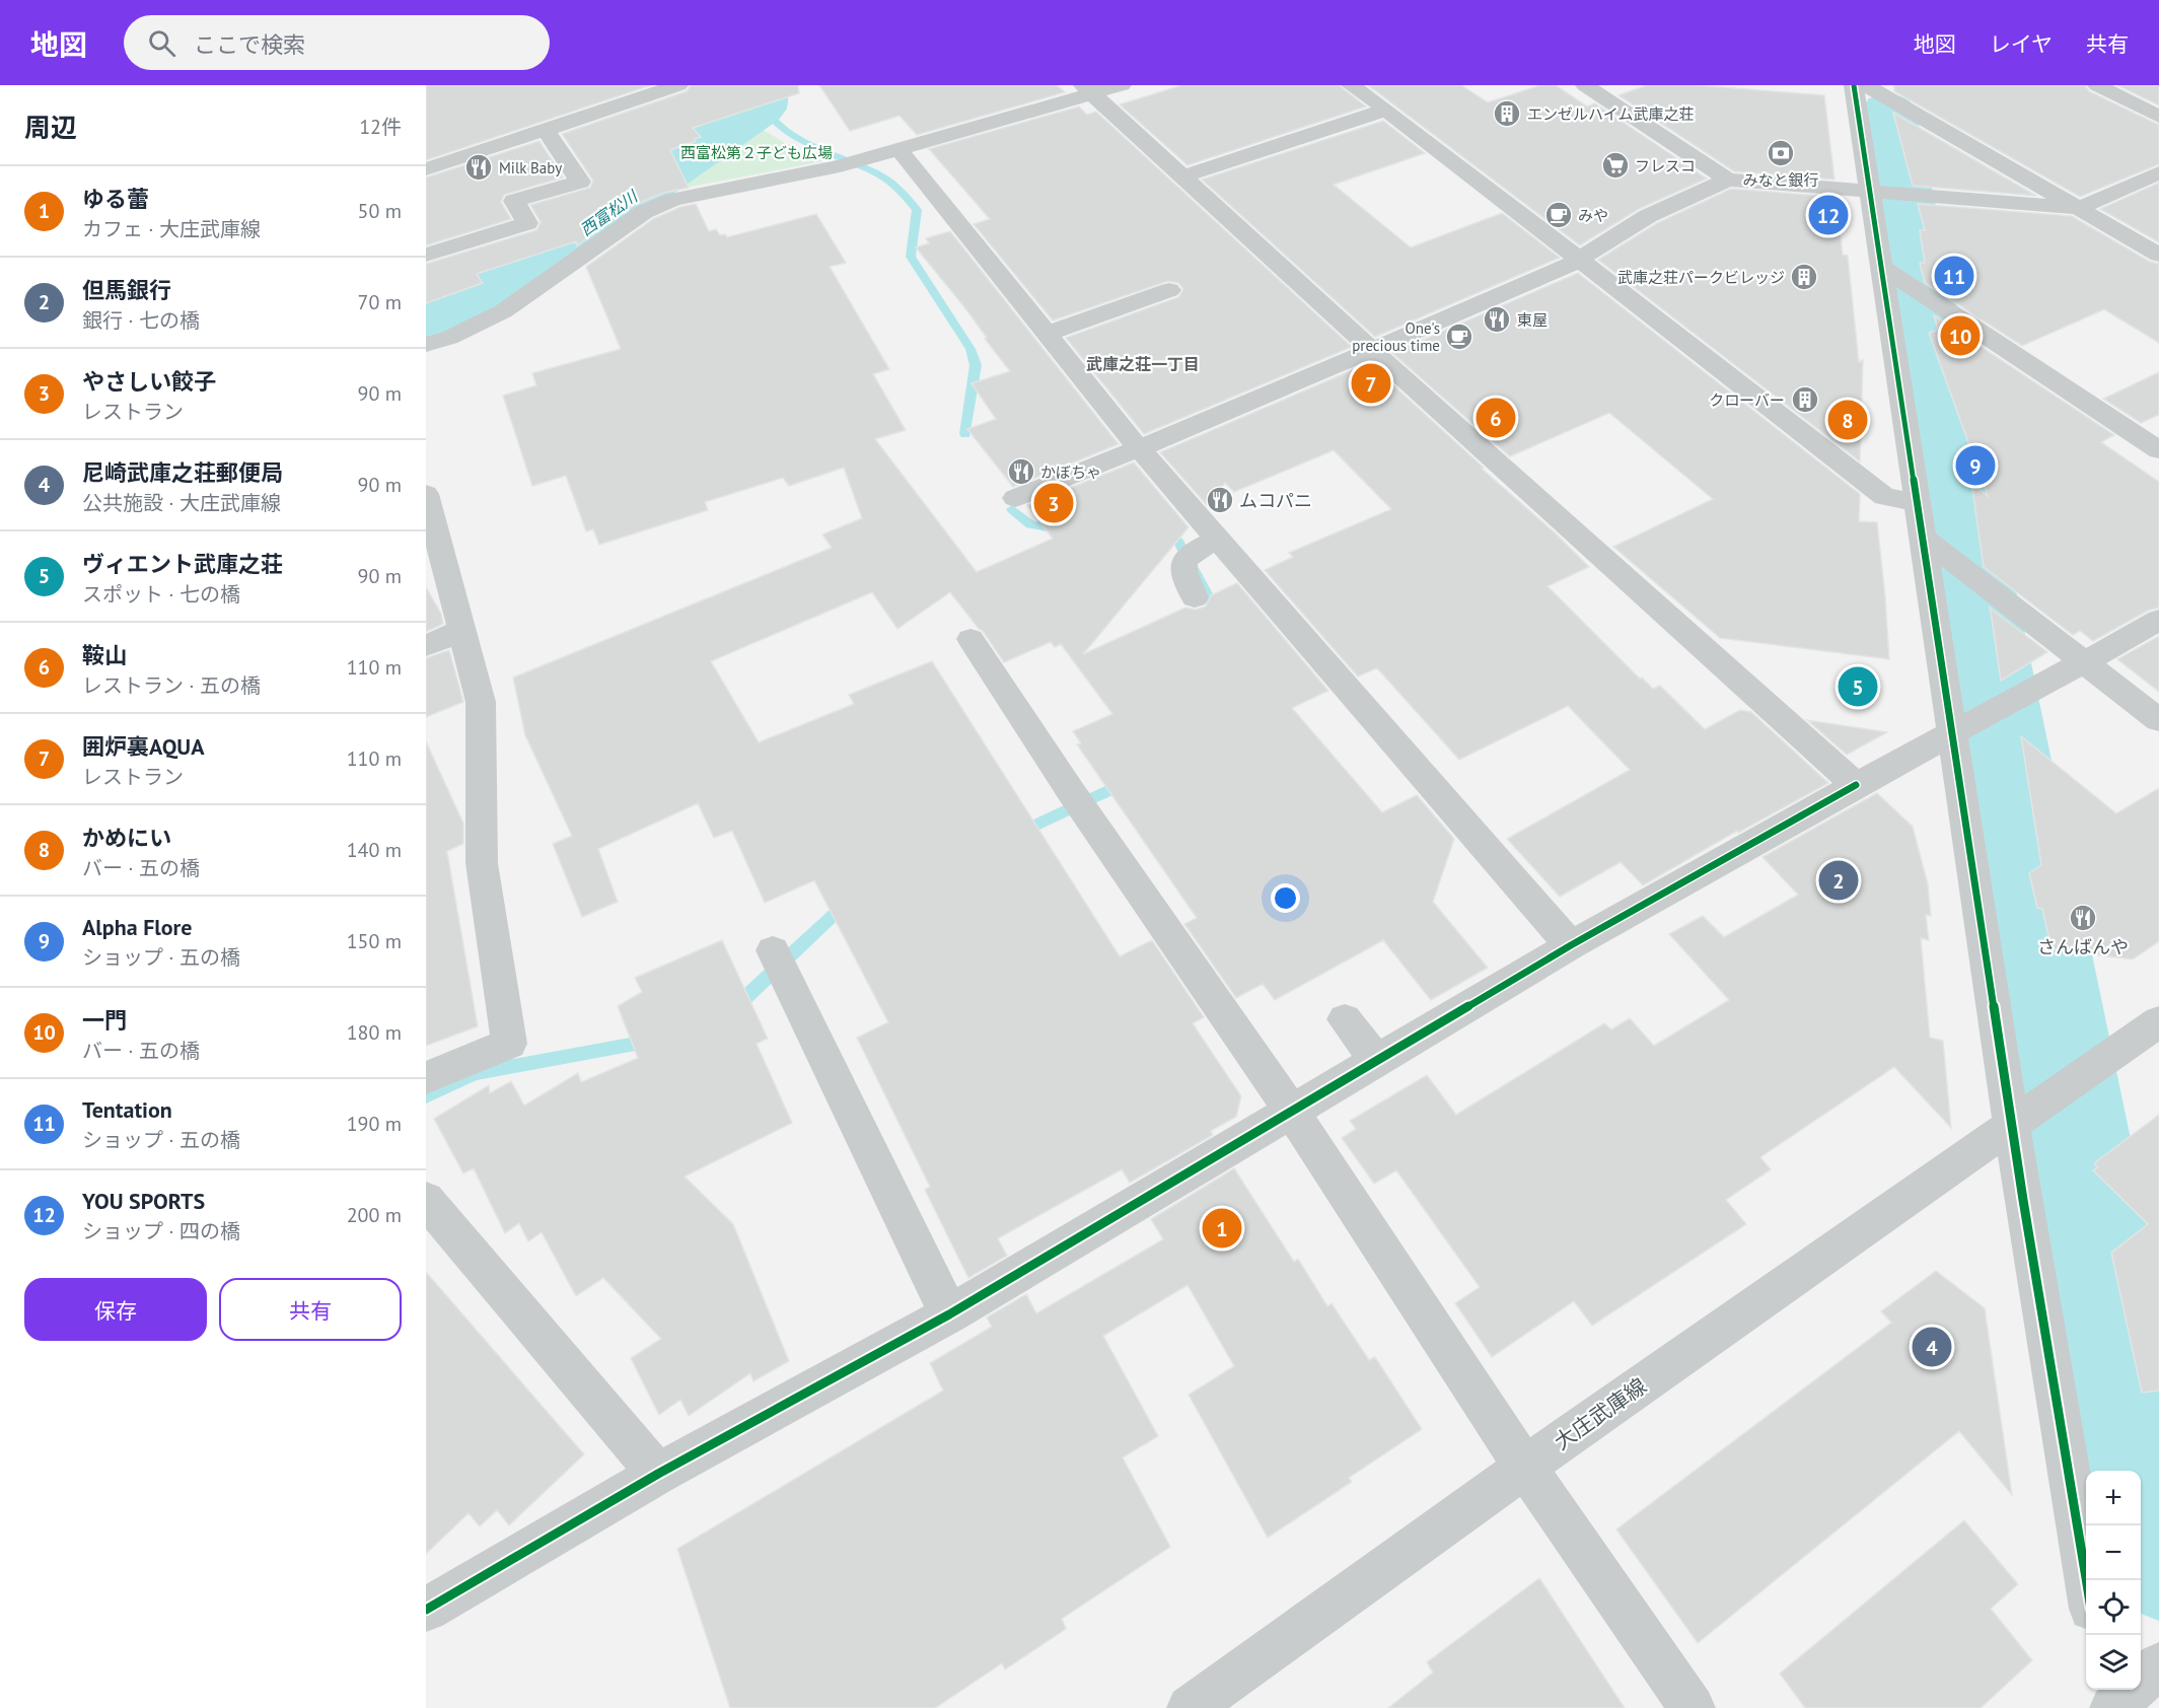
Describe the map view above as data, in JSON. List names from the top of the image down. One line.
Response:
{"streets":{"street":["大庄武庫線"]},"districts":["武庫之荘一丁目"],"water":["西富松川"],"parks":["西富松第２子ども広場"],"places":{"building":["エンゼルハイム武庫之荘","武庫之荘パークビレッジ","クローバー"],"bank":["みなと銀行"],"supermarket":["フレスコ"],"restaurant":["Milk Baby","東屋","かぼちゃ","ムコパニ","さんばんや"],"cafe":["みや","One's precious time"]},"page":{"header":"地図","search":"ここで検索","nav":["地図","レイヤ","共有"],"heading":["周辺","12件"],"list":[{"mark":"1","name":"ゆる蕾","note":"カフェ · 大庄武庫線","value":"50 m"},{"mark":"2","name":"但馬銀行","note":"銀行 · 七の橋","value":"70 m"},{"mark":"3","name":"やさしい餃子","note":"レストラン","value":"90 m"},{"mark":"4","name":"尼崎武庫之荘郵便局","note":"公共施設 · 大庄武庫線","value":"90 m"},{"mark":"5","name":"ヴィエント武庫之荘","note":"スポット · 七の橋","value":"90 m"},{"mark":"6","name":"鞍山","note":"レストラン · 五の橋","value":"110 m"},{"mark":"7","name":"囲炉裏AQUA","note":"レストラン","value":"110 m"},{"mark":"8","name":"かめにい","note":"バー · 五の橋","value":"140 m"},{"mark":"9","name":"Alpha Flore","note":"ショップ · 五の橋","value":"150 m"},{"mark":"10","name":"一門","note":"バー · 五の橋","value":"180 m"},{"mark":"11","name":"Tentation","note":"ショップ · 五の橋","value":"190 m"},{"mark":"12","name":"YOU SPORTS","note":"ショップ · 四の橋","value":"200 m"}],"pins":["12","11","10","7","6","8","9","3","5","2","1","4"],"buttons":["保存","共有"],"map_buttons":["+","−"]}}
